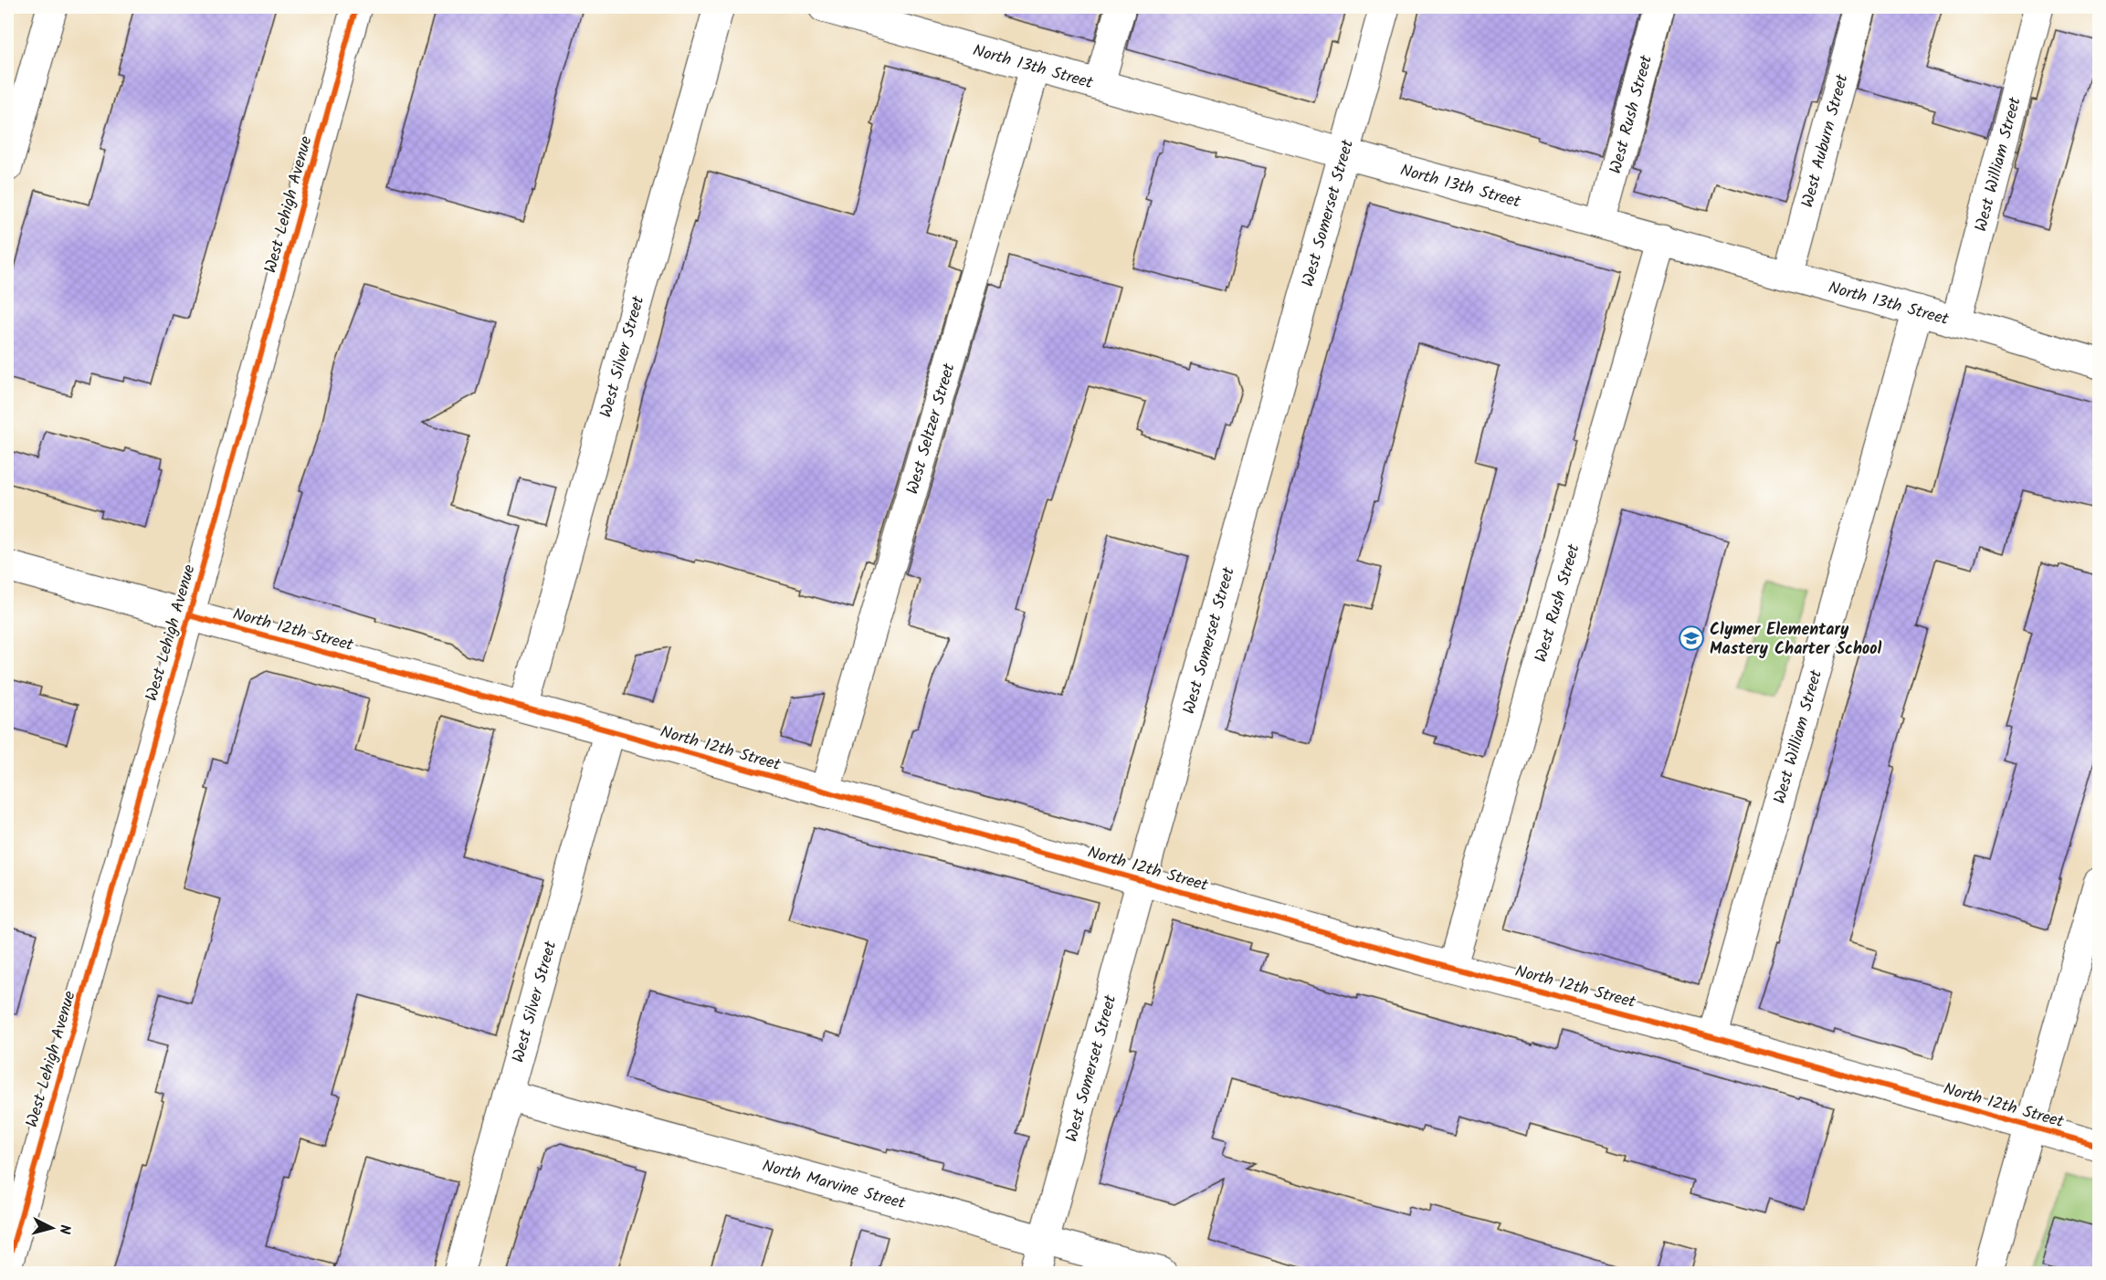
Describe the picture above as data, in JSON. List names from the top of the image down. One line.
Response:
{"streets":{"street":["North 13th Street","West Rush Street","West Auburn Street","West William Street","West Lehigh Avenue","West Somerset Street","West Silver Street","West Seltzer Street","North 12th Street","North Marvine Street"]},"crossings":[["North 13th Street","West Rush Street"],["North 13th Street","West Auburn Street"],["North 13th Street","West William Street"],["North 13th Street","West Somerset Street"],["North 13th Street","West Seltzer Street"],["West Rush Street","North 12th Street"],["West William Street","North 12th Street"],["West Lehigh Avenue","North 12th Street"],["West Somerset Street","North 12th Street"],["West Somerset Street","North Marvine Street"],["West Silver Street","North 12th Street"],["West Silver Street","North Marvine Street"],["West Seltzer Street","North 12th Street"]],"places":{"school or university":["Clymer Elementary Mastery Charter School"]},"north":"right"}
